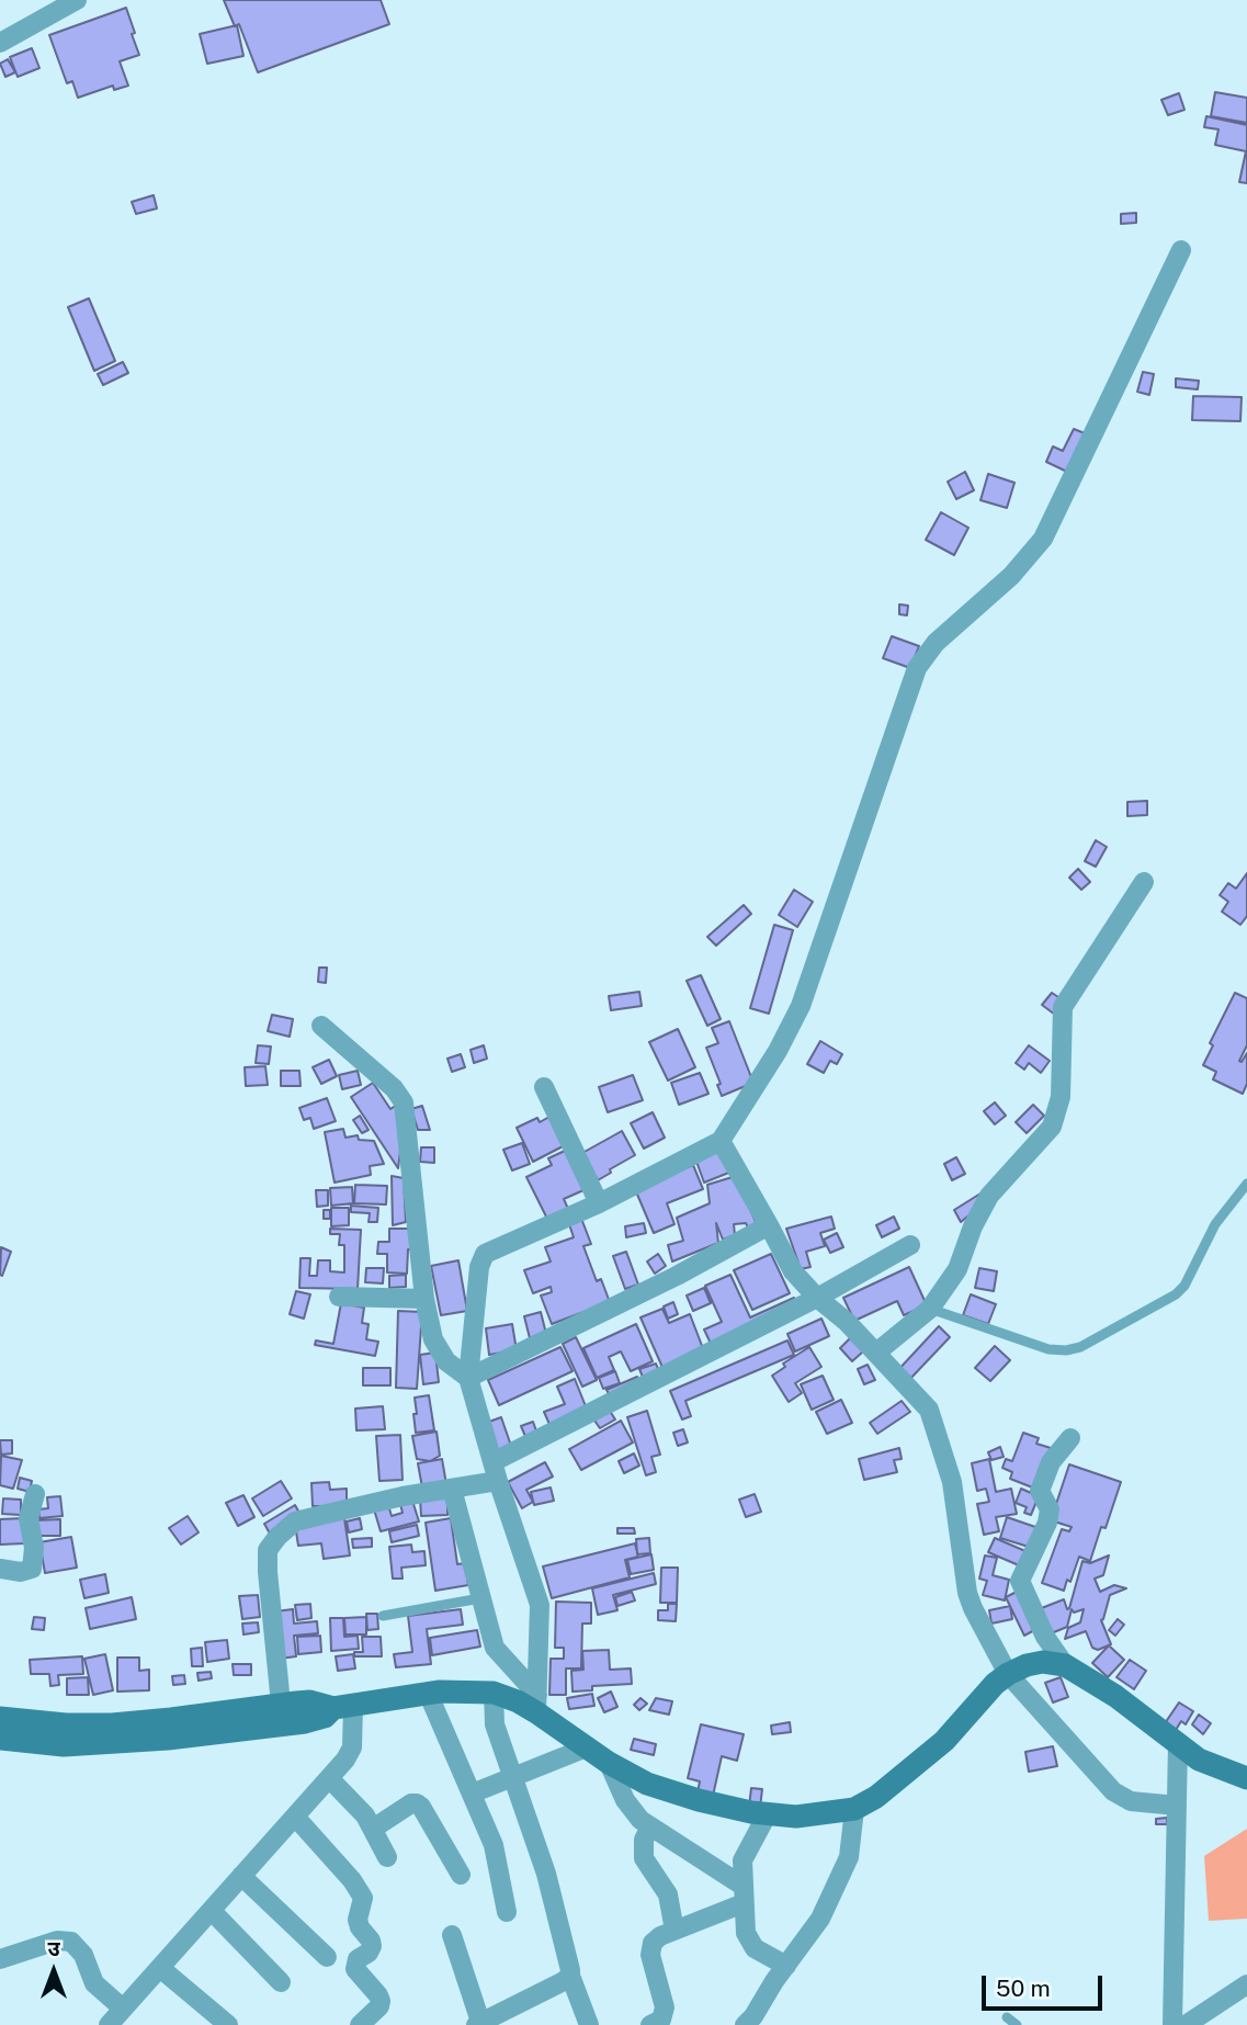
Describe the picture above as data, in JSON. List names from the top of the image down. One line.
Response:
{"scale_bar":"50 m","north":"top"}
